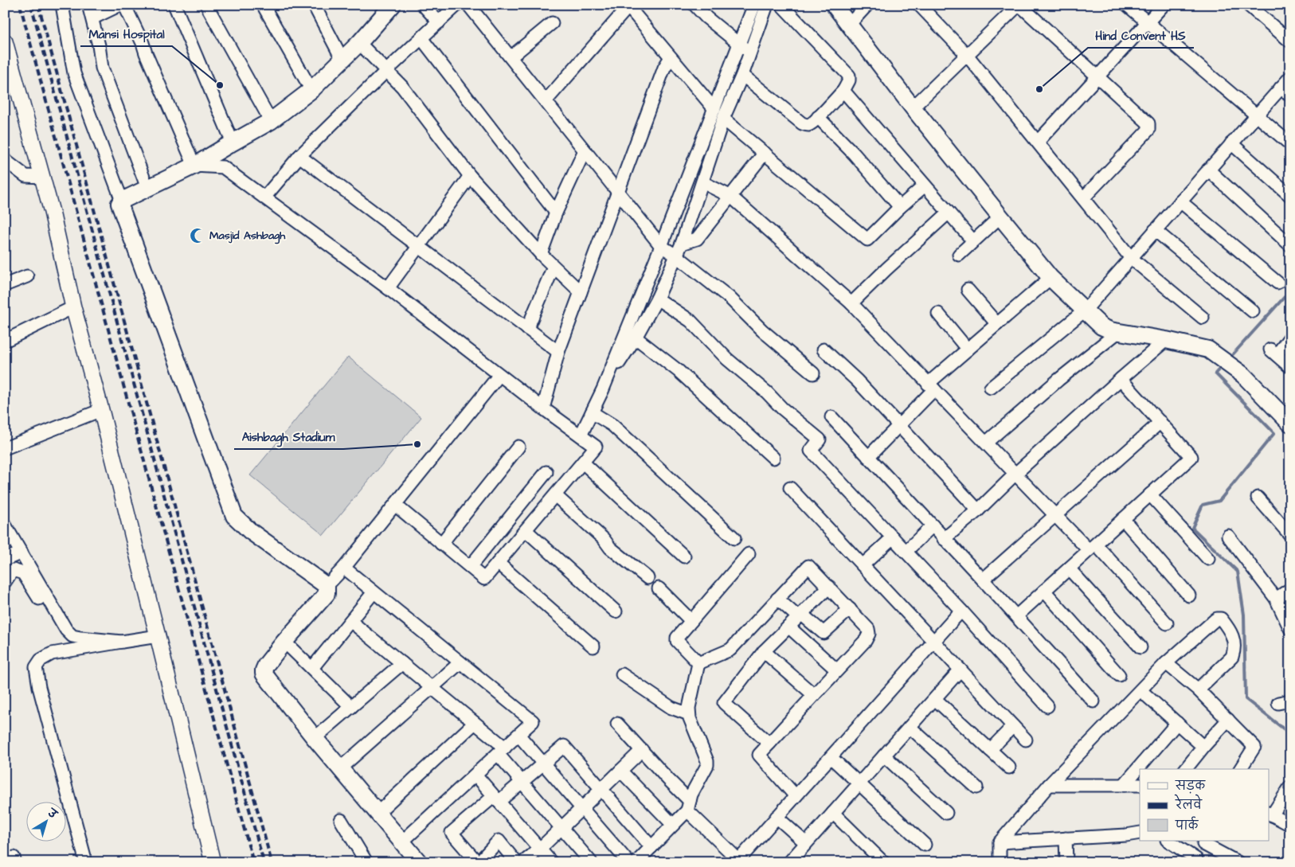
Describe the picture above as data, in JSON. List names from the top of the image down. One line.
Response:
{"places":{"other":["Mansi Hospital","Hind Convent HS","Aishbagh Stadium"],"mosque":["Masjid Ashbagh"]},"legend":["सड़क","रेलवे","पार्क"],"north":"top right"}
